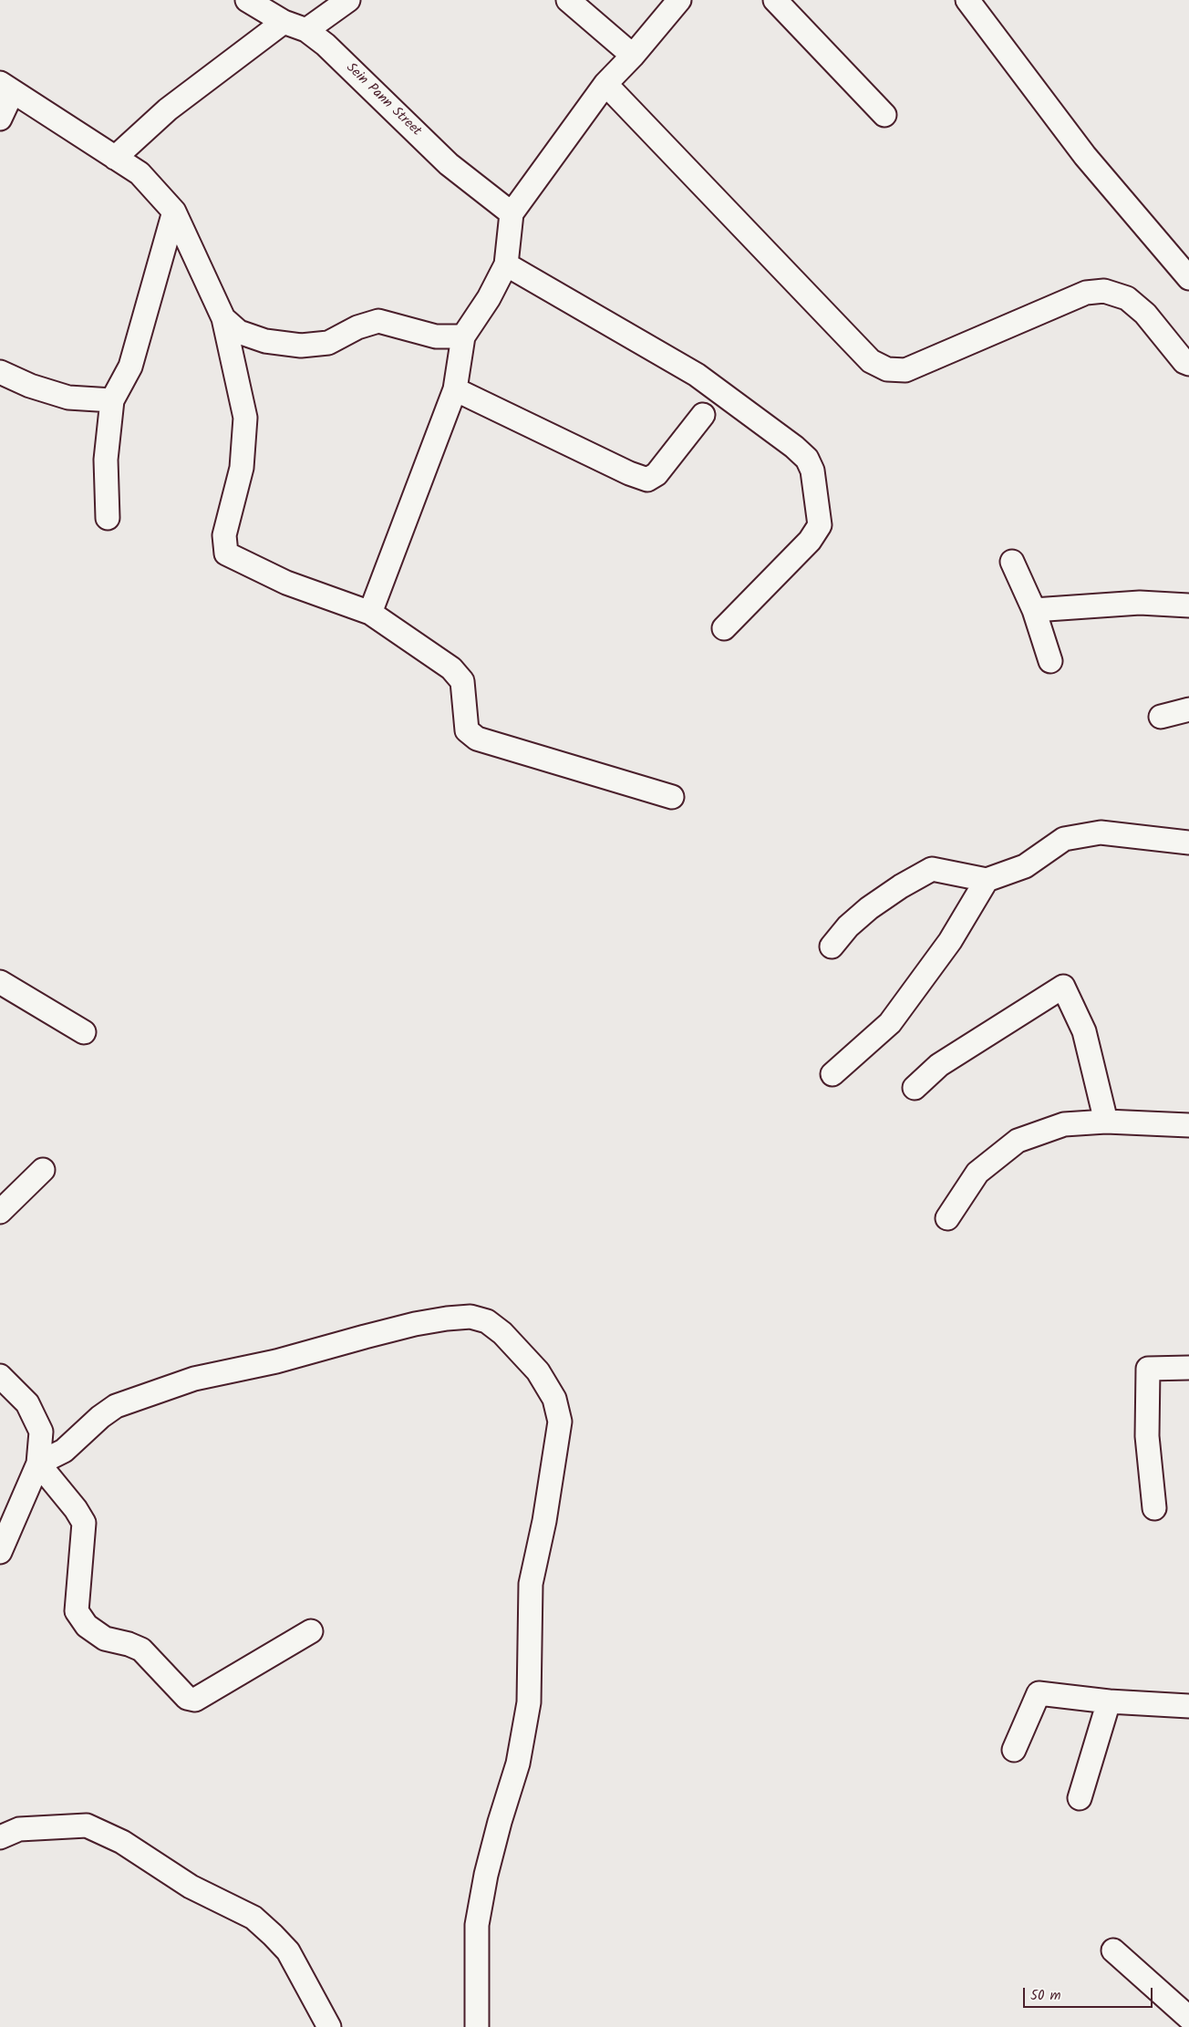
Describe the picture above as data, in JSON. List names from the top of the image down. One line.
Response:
{"streets":{"street":["Sein Pann Street"]},"scale_bar":"50 m"}
